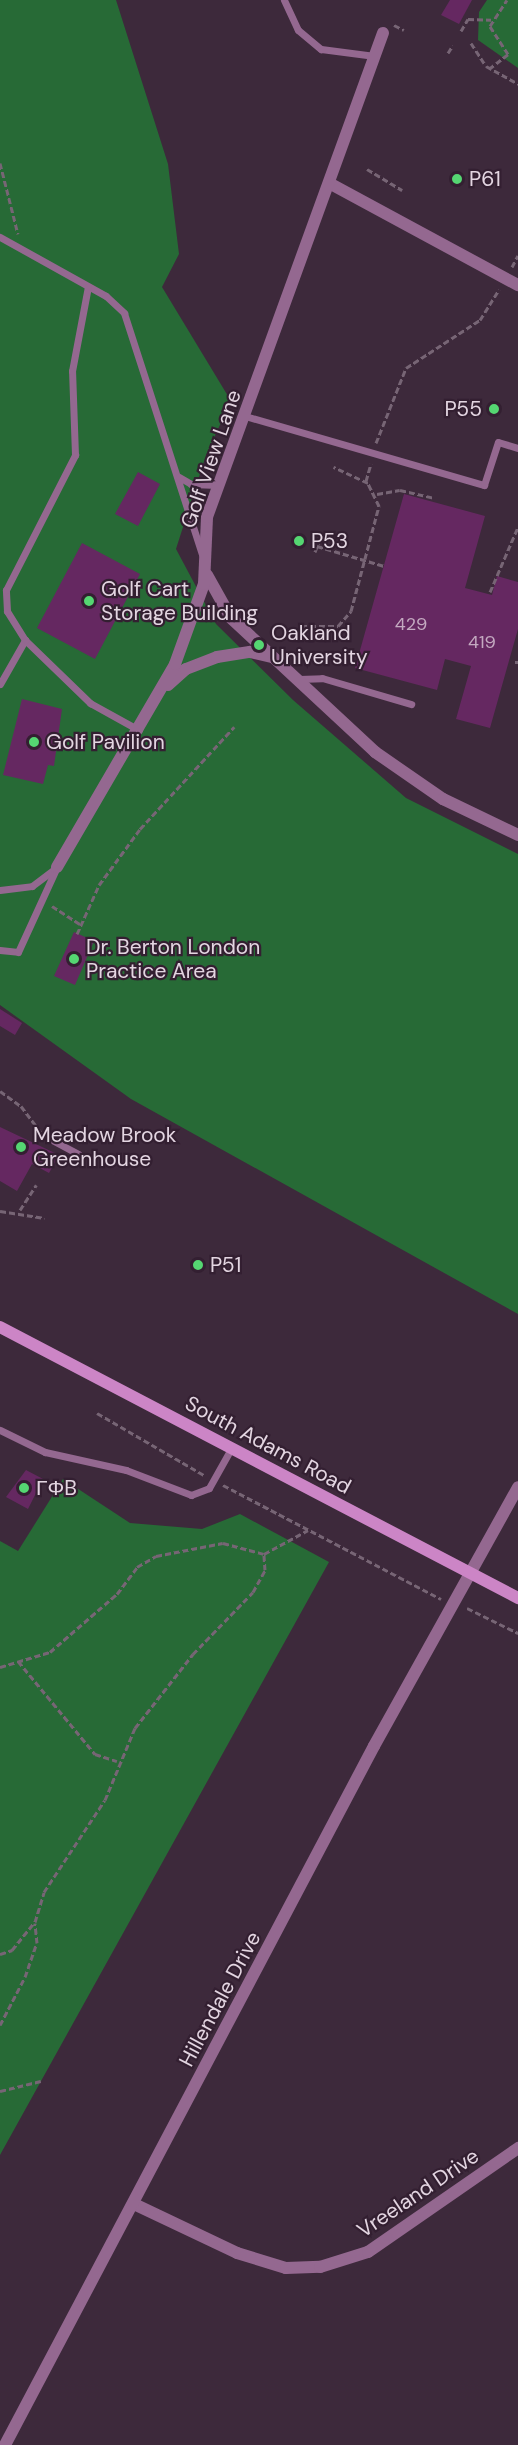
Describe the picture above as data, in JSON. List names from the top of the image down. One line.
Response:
{"streets":{"main road":["South Adams Road"],"street":["Golf View Lane","Hillendale Drive","Vreeland Drive"]},"crossings":[["South Adams Road","Hillendale Drive"],["Hillendale Drive","Vreeland Drive"]],"places":["P61","P55","P53","Golf Cart Storage Building","Oakland University","Golf Pavilion","Dr. Berton London Practice Area","Meadow Brook Greenhouse","P51","ΓΦB"],"house_numbers":["429","419"]}
